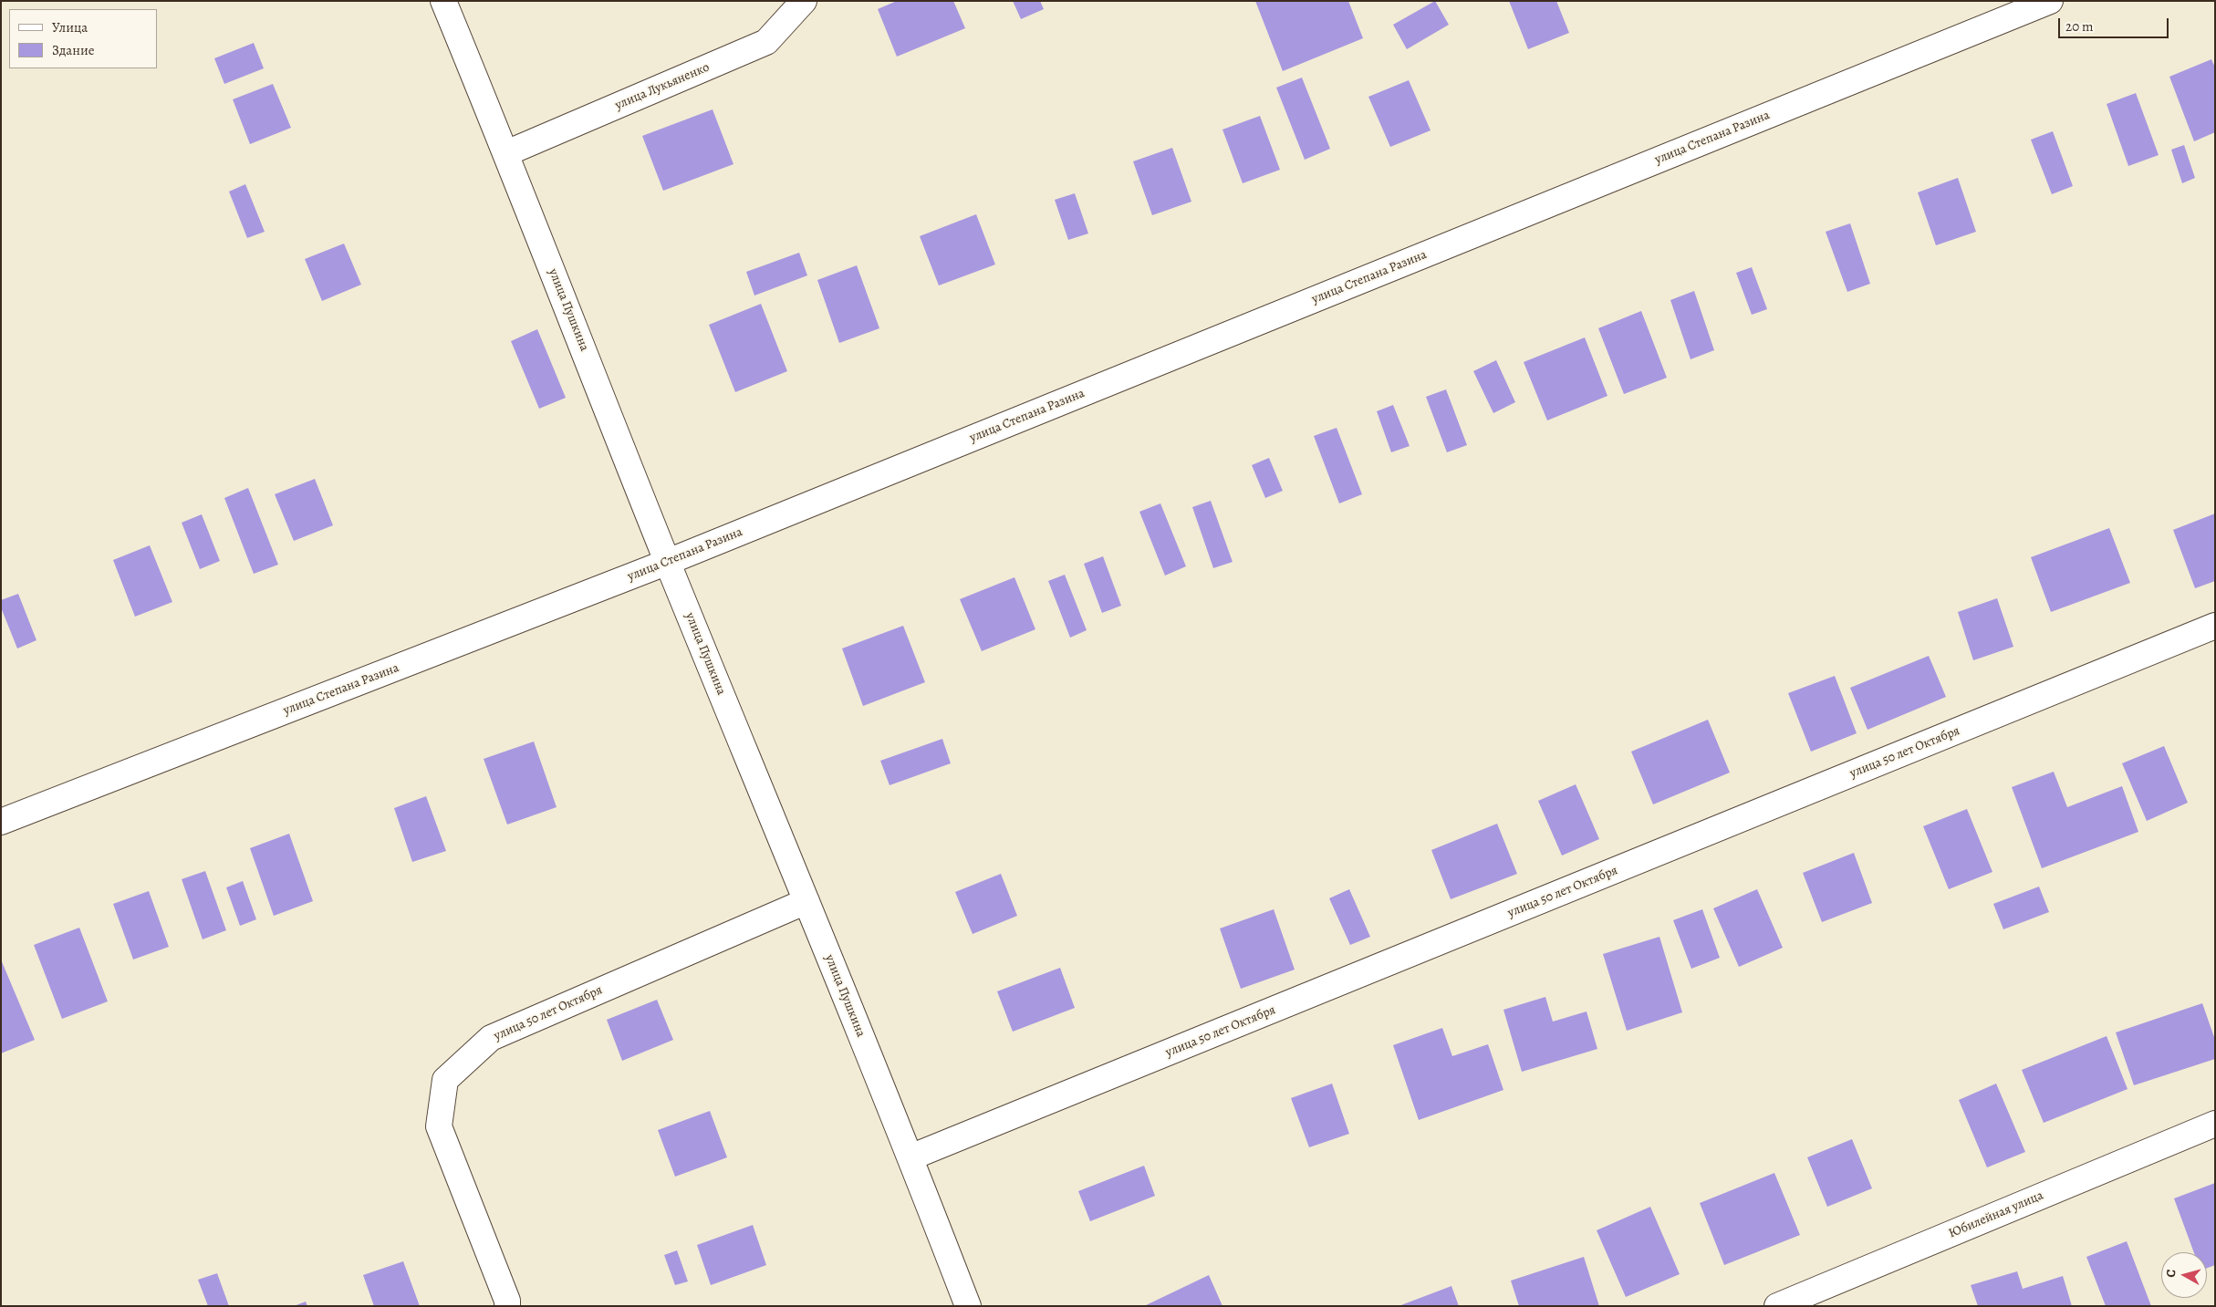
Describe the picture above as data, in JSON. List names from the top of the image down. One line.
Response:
{"streets":{"street":["улица Лукьяненко","улица Степана Разина","улица Пушкина","улица 50 лет Октября","Юбилейная улица"]},"crossings":[["улица Лукьяненко","улица Пушкина"],["улица Степана Разина","улица Пушкина"],["улица Пушкина","улица 50 лет Октября"]],"legend":["Улица","Здание"],"scale_bar":"20 m","north":"left"}
